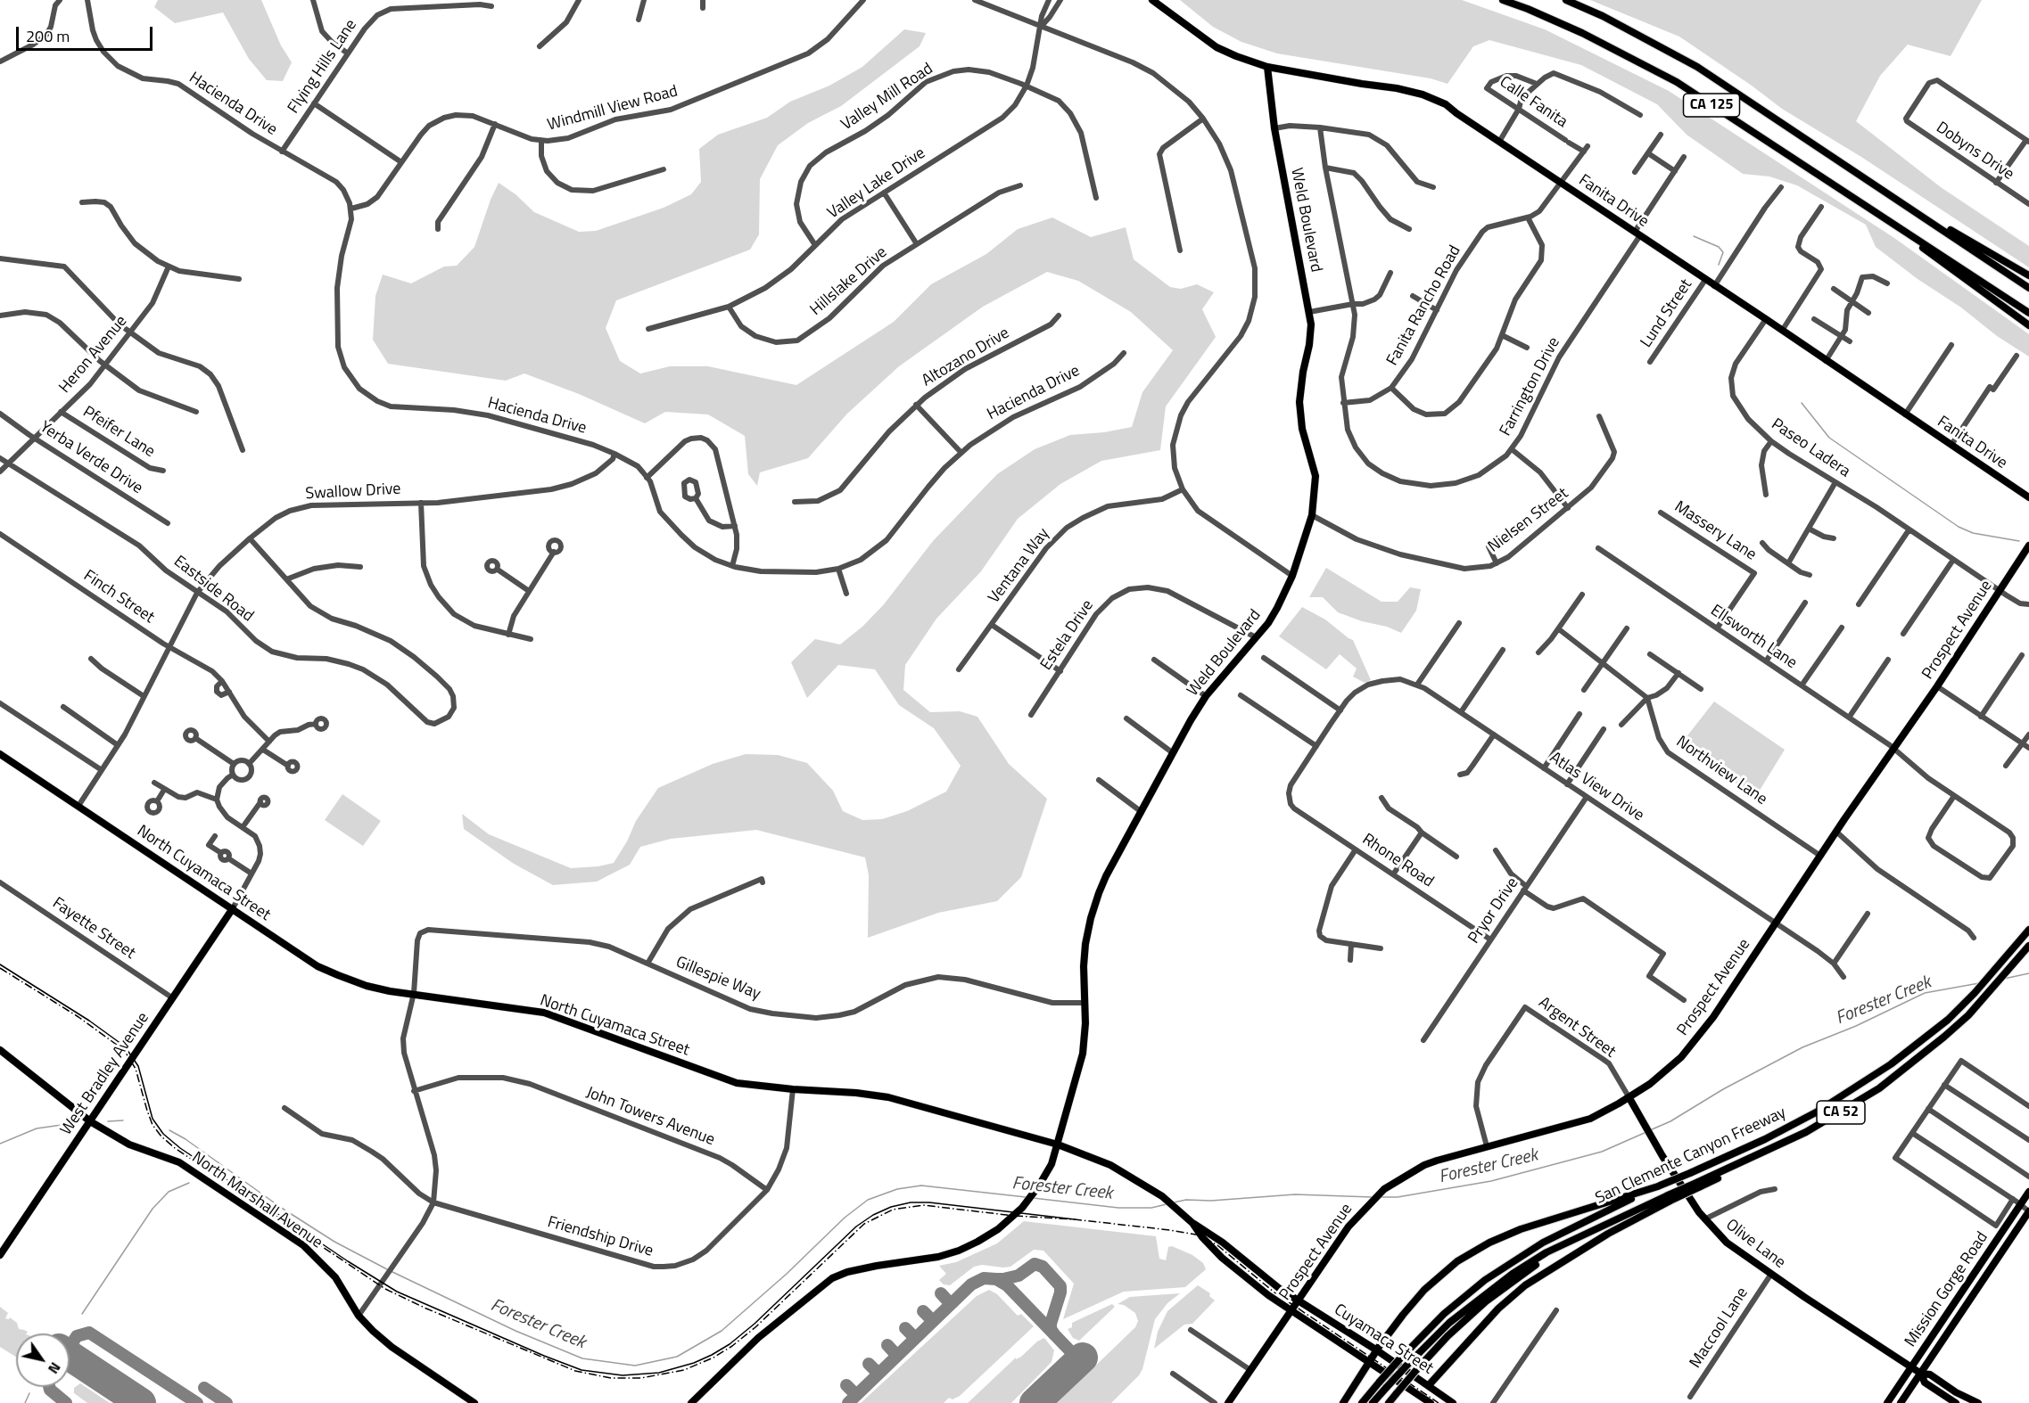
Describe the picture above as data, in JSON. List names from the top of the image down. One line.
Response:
{"streets":{"highway":["CA 125","CA 52","San Clemente Canyon Freeway"],"main road":["Fanita Drive","Weld Boulevard","Prospect Avenue","North Cuyamaca Street","West Bradley Avenue","North Marshall Avenue","Olive Lane","Mission Gorge Road","Cuyamaca Street"],"street":["Flying Hills Lane","Valley Mill Road","Calle Fanita","Hacienda Drive","Windmill View Road","Dobyns Drive","Valley Lake Drive","Hillslake Drive","Fanita Rancho Road","Lund Street","Heron Avenue","Altozano Drive","Farrington Drive","Pfeifer Lane","Paseo Ladera","Yerba Verde Drive","Swallow Drive","Nielsen Street","Massery Lane","Ventana Way","Eastside Road","Finch Street","Estela Drive","Ellsworth Lane","Northview Lane","Atlas View Drive","Rhone Road","Pryor Drive","Fayette Street","Gillespie Way","Argent Street","John Towers Avenue","Friendship Drive","Maccool Lane"]},"crossings":[["Flying Hills Lane","Hacienda Drive"],["Valley Mill Road","Valley Lake Drive"],["Calle Fanita","Fanita Rancho Road"],["Hacienda Drive","Windmill View Road"],["Hacienda Drive","Swallow Drive"],["Valley Lake Drive","Hillslake Drive"],["Fanita Drive","Weld Boulevard"],["Fanita Drive","Fanita Rancho Road"],["Fanita Drive","Lund Street"],["Fanita Drive","Farrington Drive"],["Fanita Drive","Paseo Ladera"],["Weld Boulevard","Nielsen Street"],["Weld Boulevard","Estela Drive"],["Weld Boulevard","North Cuyamaca Street"],["Weld Boulevard","Gillespie Way"],["Fanita Rancho Road","Farrington Drive"],["Heron Avenue","Pfeifer Lane"],["Heron Avenue","Yerba Verde Drive"],["Heron Avenue","Eastside Road"],["Paseo Ladera","Prospect Avenue"],["Swallow Drive","Eastside Road"],["Swallow Drive","Finch Street"],["Swallow Drive","North Cuyamaca Street"],["Massery Lane","Ellsworth Lane"],["Prospect Avenue","Ellsworth Lane"],["Prospect Avenue","Northview Lane"],["Prospect Avenue","Atlas View Drive"],["Prospect Avenue","North Cuyamaca Street"],["Prospect Avenue","Argent Street"],["Prospect Avenue","Olive Lane"],["Prospect Avenue","Cuyamaca Street"],["Atlas View Drive","Rhone Road"],["Atlas View Drive","Pryor Drive"],["Rhone Road","Pryor Drive"],["North Cuyamaca Street","Gillespie Way"],["North Cuyamaca Street","West Bradley Avenue"],["North Cuyamaca Street","Cuyamaca Street"],["Fayette Street","West Bradley Avenue"],["Argent Street","Olive Lane"],["West Bradley Avenue","North Marshall Avenue"],["John Towers Avenue","Friendship Drive"],["Olive Lane","Mission Gorge Road"],["Olive Lane","Maccool Lane"]],"water":["Forester Creek"],"scale_bar":"200 m","north":"bottom right"}
